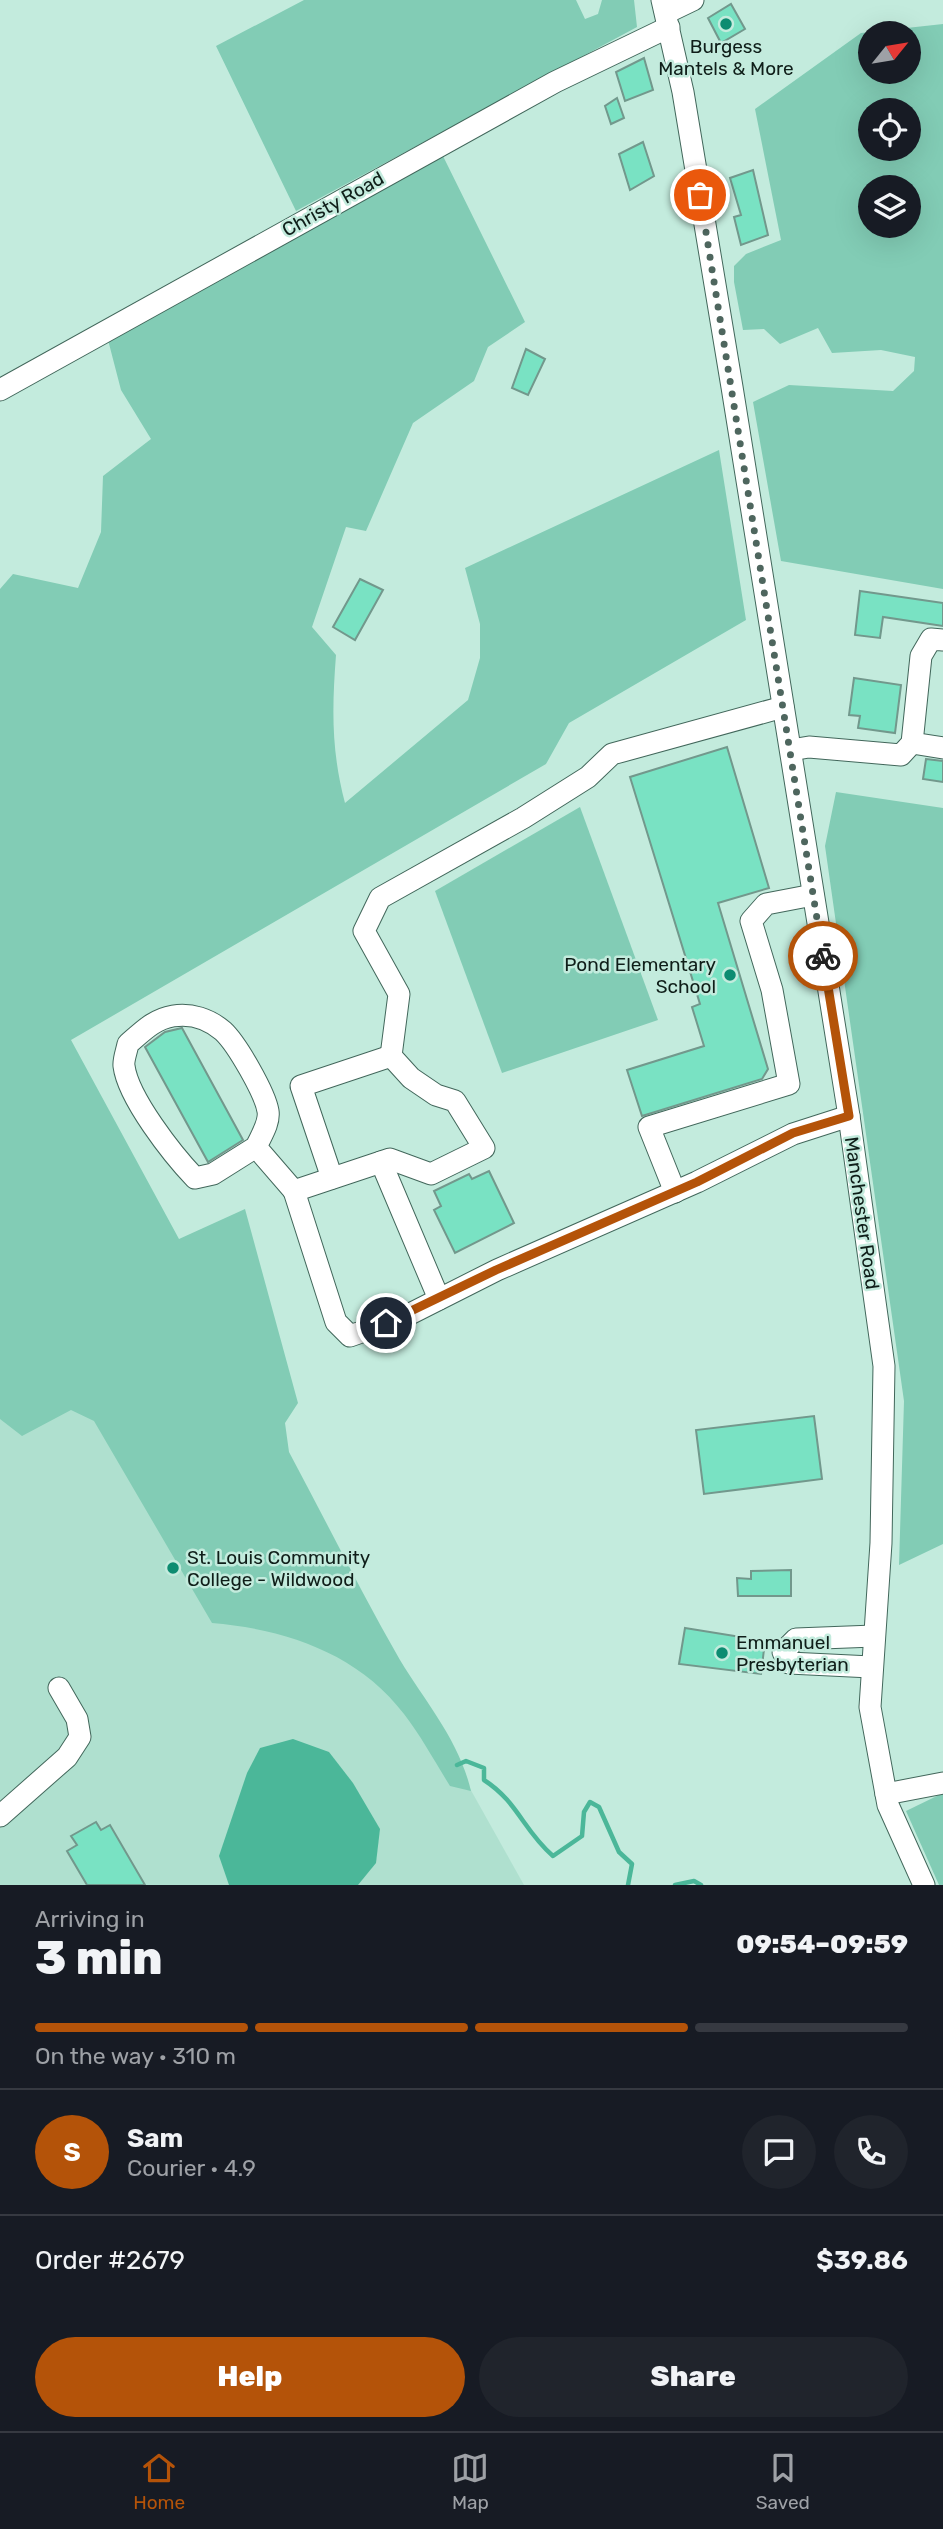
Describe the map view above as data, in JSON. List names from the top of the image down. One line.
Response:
{"streets":{"street":["Christy Road","Manchester Road"]},"crossings":[["Christy Road","Manchester Road"]],"places":["Burgess Mantels & More","Pond Elementary School","St. Louis Community College - Wildwood","Emmanuel Presbyterian"],"north":"top right","page":{"heading":["3 min","Arriving in","09:54–09:59"],"panel":["Sam","Courier · 4.9","Order #2679","$39.86"],"bar":"On the way · 310 m","round":"S","buttons":["Help","Share"],"tabs":["Home","Map","Saved"]}}
